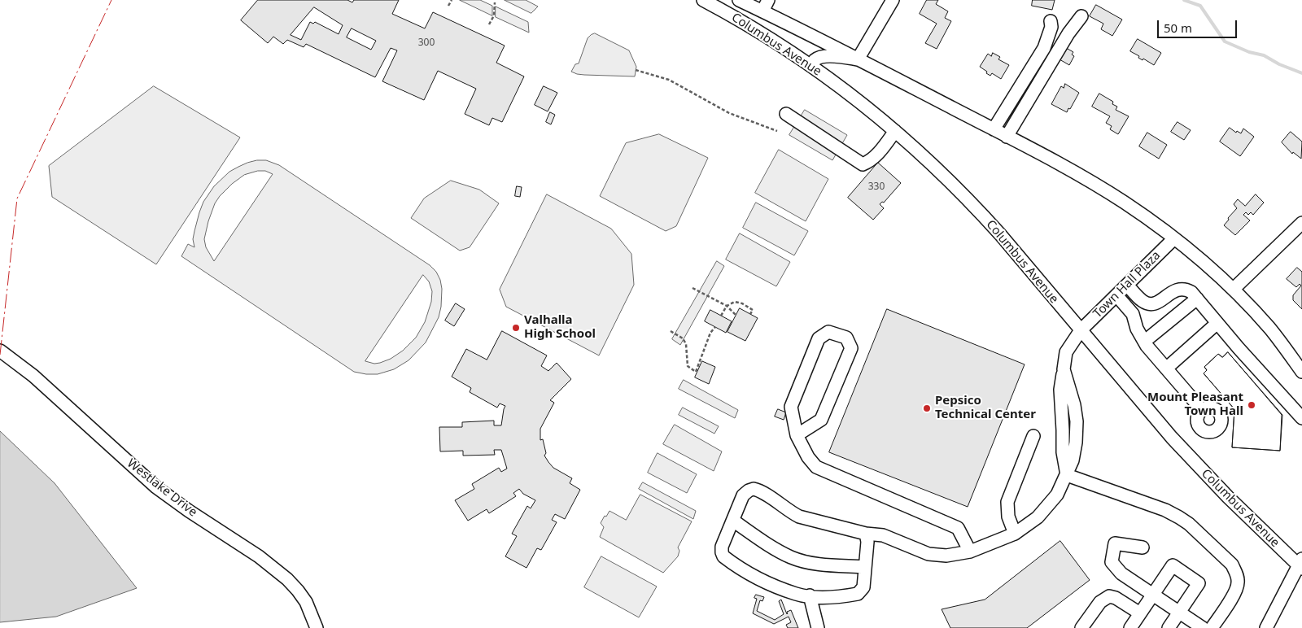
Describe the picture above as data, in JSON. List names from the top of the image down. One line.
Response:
{"streets":{"street":["Columbus Avenue","Town Hall Plaza","Westlake Drive"]},"crossings":[["Columbus Avenue","Town Hall Plaza"]],"places":["Valhalla High School","Mount Pleasant Town Hall","Pepsico Technical Center"],"house_numbers":["300","330"],"scale_bar":"50 m"}
